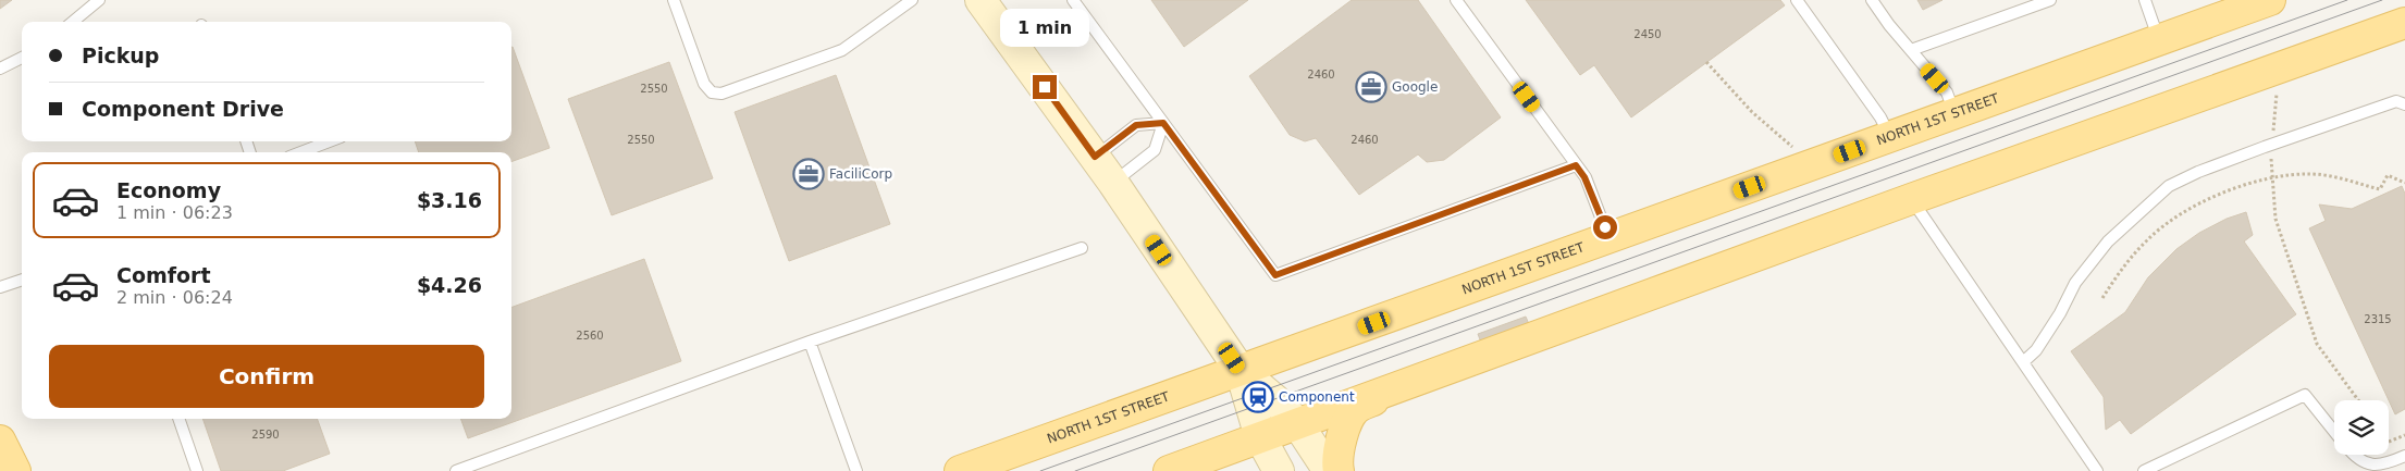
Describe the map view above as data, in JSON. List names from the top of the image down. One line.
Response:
{"streets":{"main road":["NORTH 1ST STREET"]},"places":{"office":["Google","FaciliCorp"],"station":["Component"]},"house_numbers":["2450","2460","2550","2550","2460","2315","2560","2590"],"page":{"bubble":"1 min","banner":["Pickup","Component Drive"],"list":[{"name":"Economy","note":"1 min · 06:23","value":"$3.16"},{"name":"Comfort","note":"2 min · 06:24","value":"$4.26"}],"buttons":"Confirm"}}
